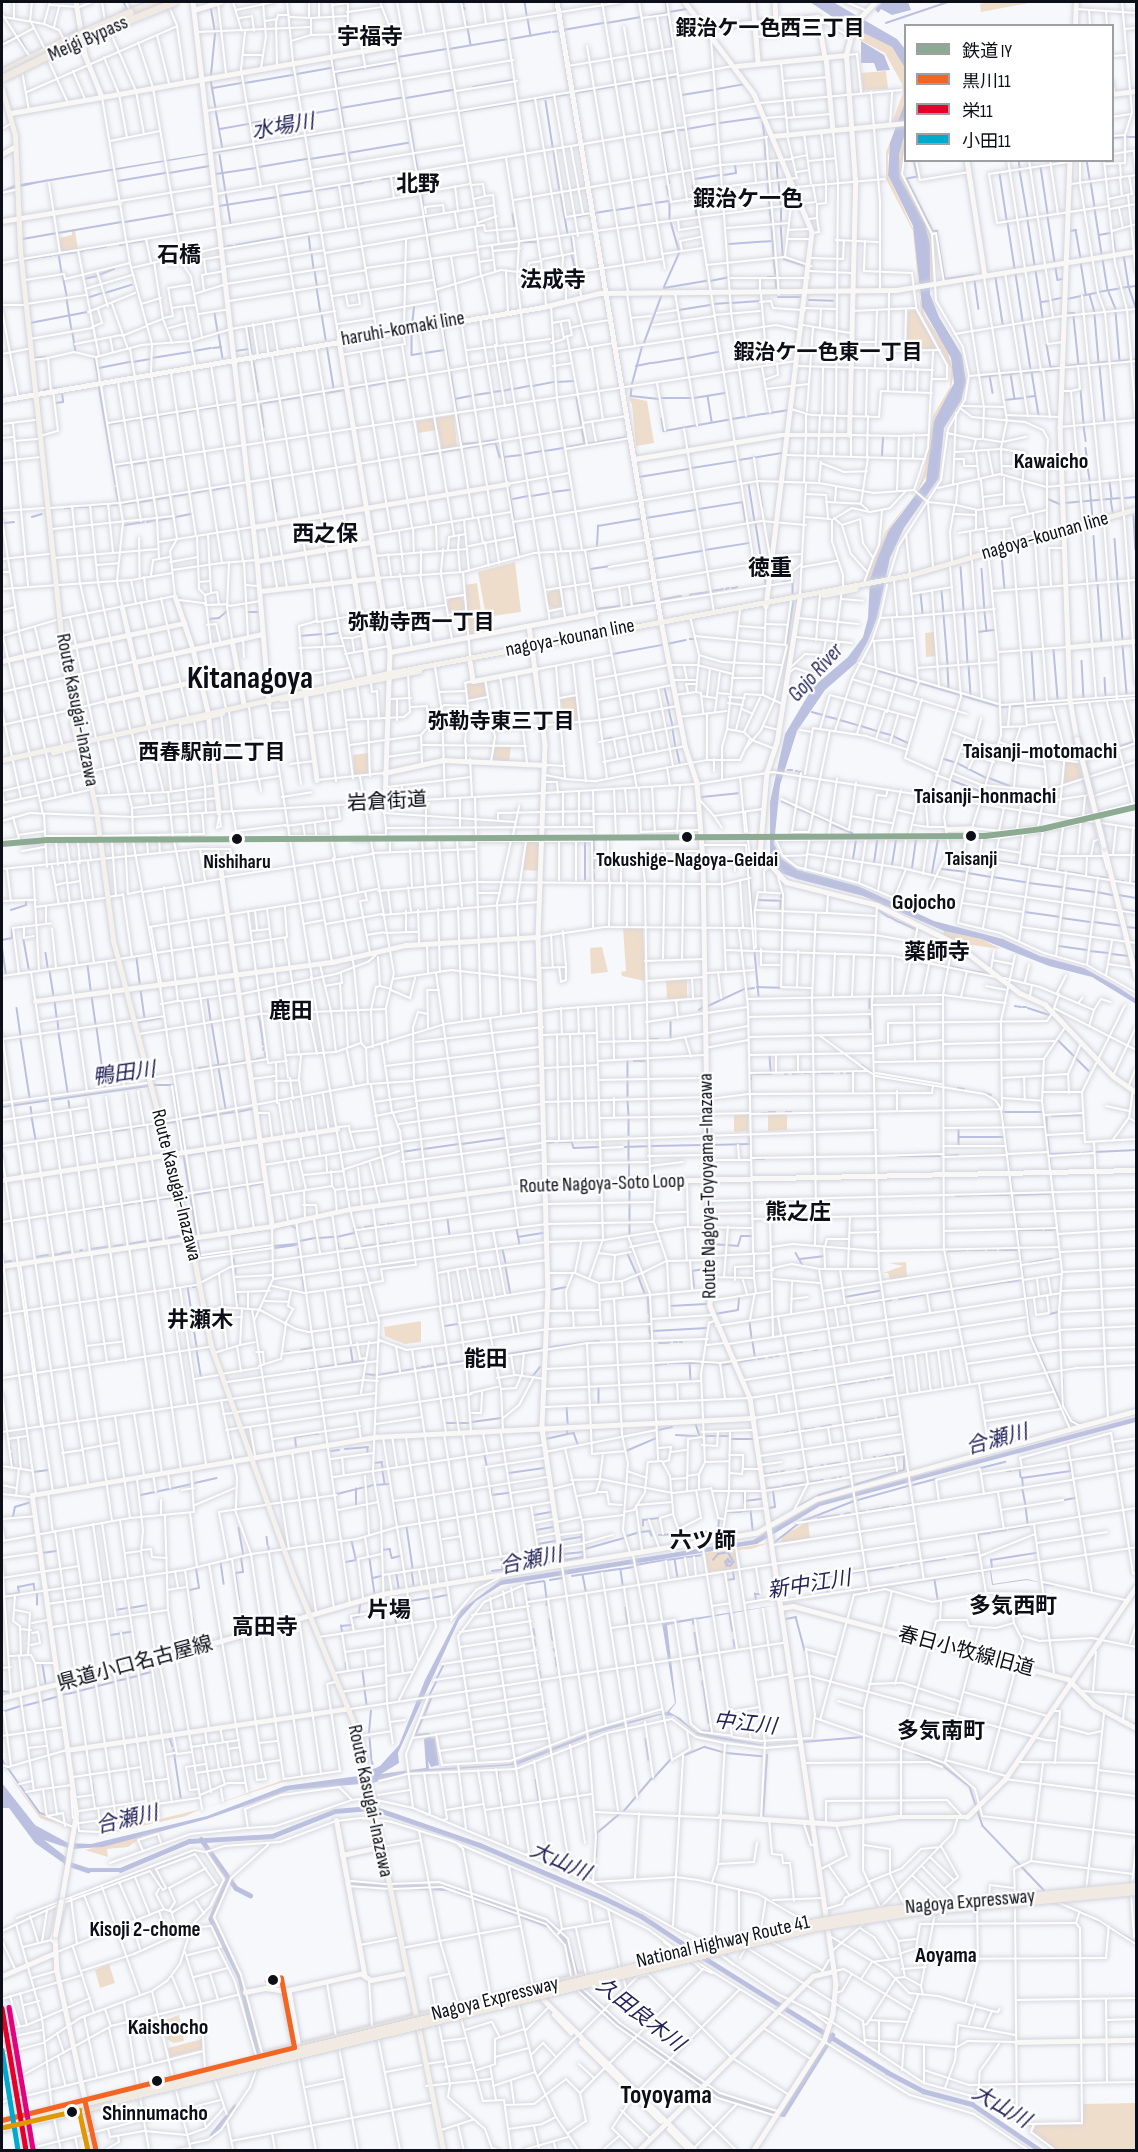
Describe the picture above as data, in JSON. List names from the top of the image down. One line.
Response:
{"streets":{"highway":["Meigi Bypass","Nagoya Expressway","National Highway Route 41"],"main road":["nagoya-kounan line","Route Kasugai-Inazawa"],"street":["haruhi-komaki line","岩倉街道","Route Nagoya-Soto Loop","Route Nagoya-Toyoyama-Inazawa","春日小牧線旧道","県道小口名古屋線"]},"crossings":[["haruhi-komaki line","Route Kasugai-Inazawa"],["haruhi-komaki line","Route Nagoya-Toyoyama-Inazawa"],["nagoya-kounan line","Route Kasugai-Inazawa"],["nagoya-kounan line","Route Nagoya-Toyoyama-Inazawa"],["Route Kasugai-Inazawa","岩倉街道"],["Route Kasugai-Inazawa","Route Nagoya-Soto Loop"],["Route Kasugai-Inazawa","県道小口名古屋線"],["Route Kasugai-Inazawa","National Highway Route 41"],["岩倉街道","Route Nagoya-Toyoyama-Inazawa"],["Route Nagoya-Soto Loop","Route Nagoya-Toyoyama-Inazawa"],["Route Nagoya-Toyoyama-Inazawa","春日小牧線旧道"],["Route Nagoya-Toyoyama-Inazawa","県道小口名古屋線"],["Route Nagoya-Toyoyama-Inazawa","National Highway Route 41"],["Nagoya Expressway","National Highway Route 41"]],"districts":["鍜治ケ一色西三丁目","宇福寺","北野","鍜治ケ一色","石橋","法成寺","鍜治ケ一色東一丁目","Kawaicho","西之保","徳重","弥勒寺西一丁目","Kitanagoya","弥勒寺東三丁目","Taisanji-motomachi","西春駅前二丁目","Taisanji-honmachi","Gojocho","薬師寺","鹿田","熊之庄","井瀬木","能田","六ツ師","多気西町","片場","高田寺","多気南町","Kisoji 2-chome","Aoyama","Kaishocho","Toyoyama","Shinnumacho"],"water":["水場川","Gojo River","鴨田川","合瀬川","新中江川","中江川","大山川","久田良木川"],"places":["Taisanji","Tokushige-Nagoya-Geidai","Nishiharu"],"lines":["rail line IY","transit line 黒川11","transit line 栄11","transit line 小田11"],"legend":["鉄道 IY","黒川11","栄11","小田11"]}
